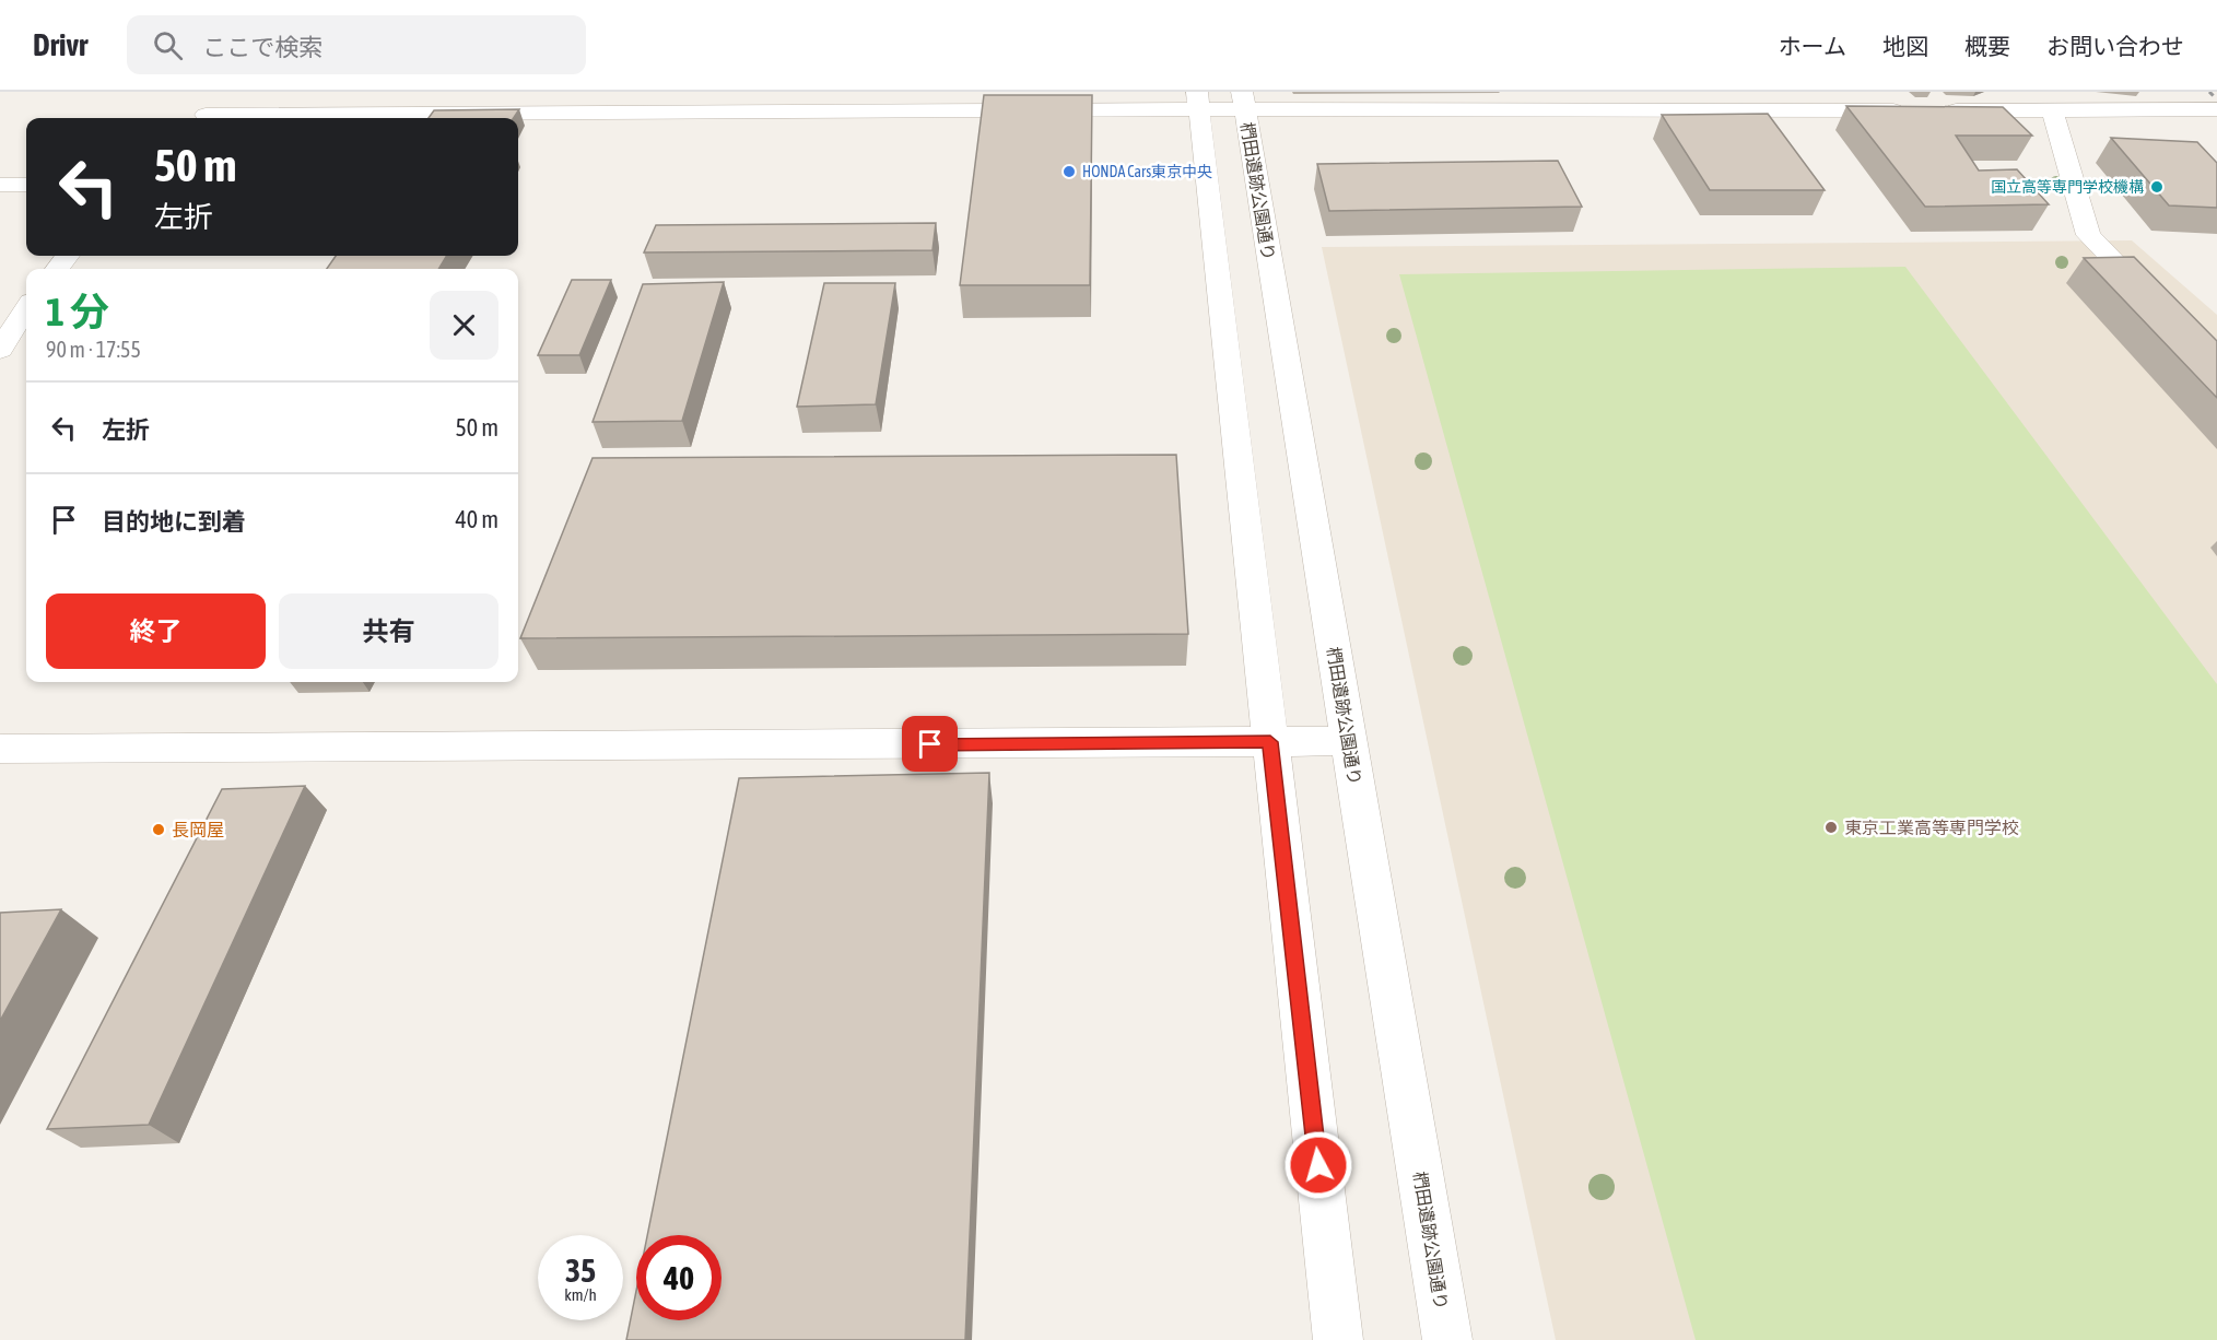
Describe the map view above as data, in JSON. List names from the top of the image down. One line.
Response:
{"streets":{"street":["椚田遺跡公園通り"]},"places":["HONDA Cars東京中央","国立高等専門学校機構","東京工業高等専門学校","長岡屋"],"page":{"header":"Drivr","search":"ここで検索","nav":["ホーム","地図","概要","お問い合わせ"],"turn":["50 m","左折"],"heading":["1 分","90 m · 17:55"],"list":[{"name":"左折","value":"50 m"},{"name":"目的地に到着","value":"40 m"}],"buttons":["終了","共有"],"speed":"35 km/h","limit":"40"}}
